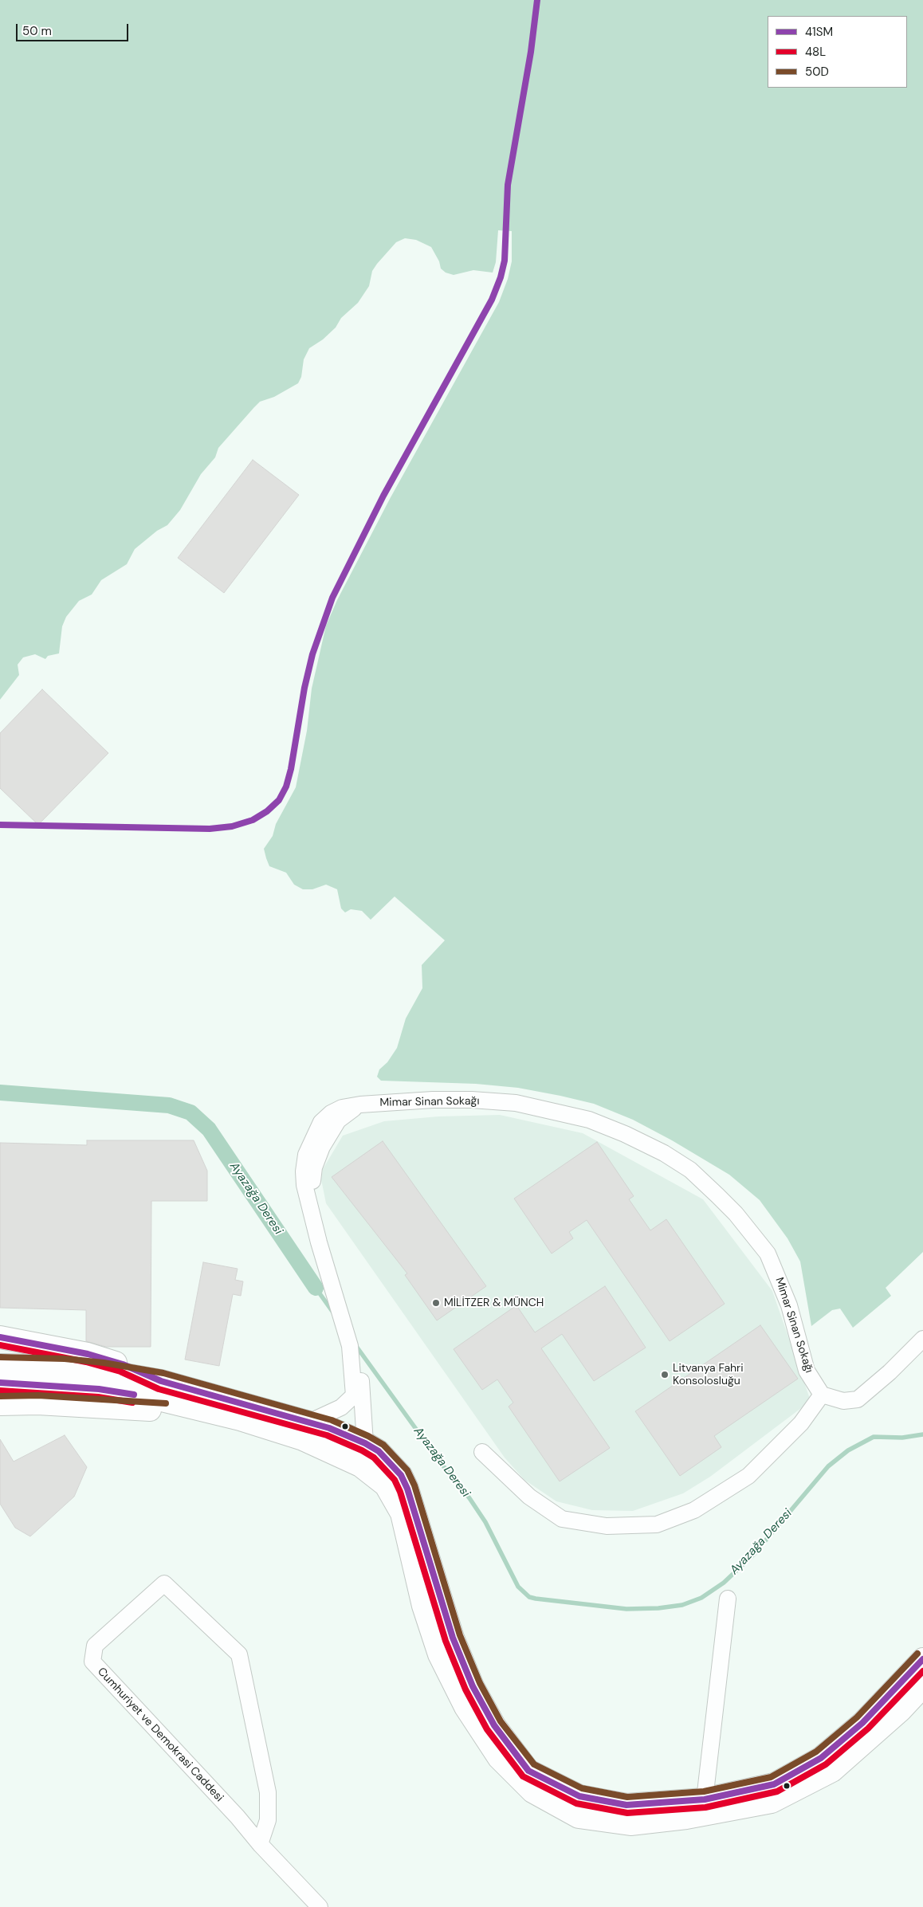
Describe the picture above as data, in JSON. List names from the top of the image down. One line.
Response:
{"streets":{"street":["Mimar Sinan Sokağı","Cumhuriyet ve Demokrasi Caddesi"]},"water":["Ayazağa Deresi"],"places":["MİLİTZER & MÜNCH","Litvanya Fahri Konsolosluğu"],"lines":["transit line 41SM","transit line 48L","transit line 50D"],"legend":["41SM","48L","50D"],"scale_bar":"50 m"}
